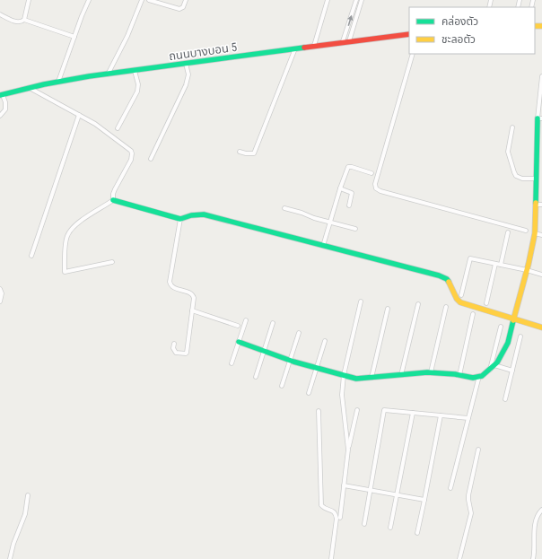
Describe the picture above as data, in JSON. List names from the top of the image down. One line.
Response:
{"streets":{"street":["ถนนบางบอน 5"]},"legend":["คล่องตัว","ชะลอตัว"]}
